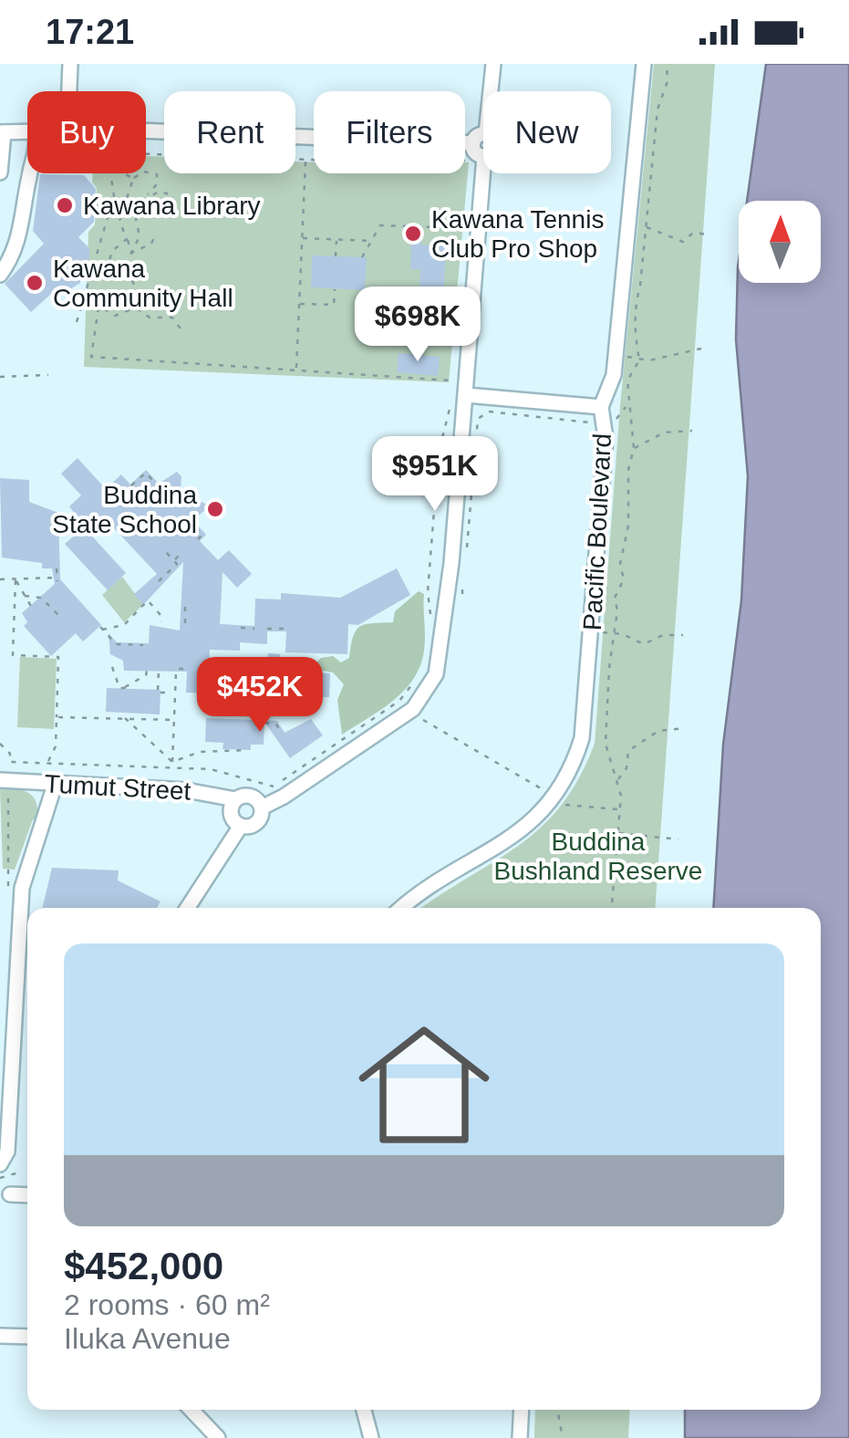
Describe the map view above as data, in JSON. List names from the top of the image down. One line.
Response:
{"streets":{"street":["Pacific Boulevard","Tumut Street"]},"parks":["Buddina Bushland Reserve"],"places":["Kawana Library","Kawana Tennis Club Pro Shop","Kawana Community Hall","Buddina State School"],"north":"top","page":{"status":"17:21","chip":["Buy","Rent","Filters","New"],"price":["$698K","$951K","$452K"],"list":[{"name":"$452,000","note":"2 rooms · 60 m² · Iluka Avenue"}]}}
